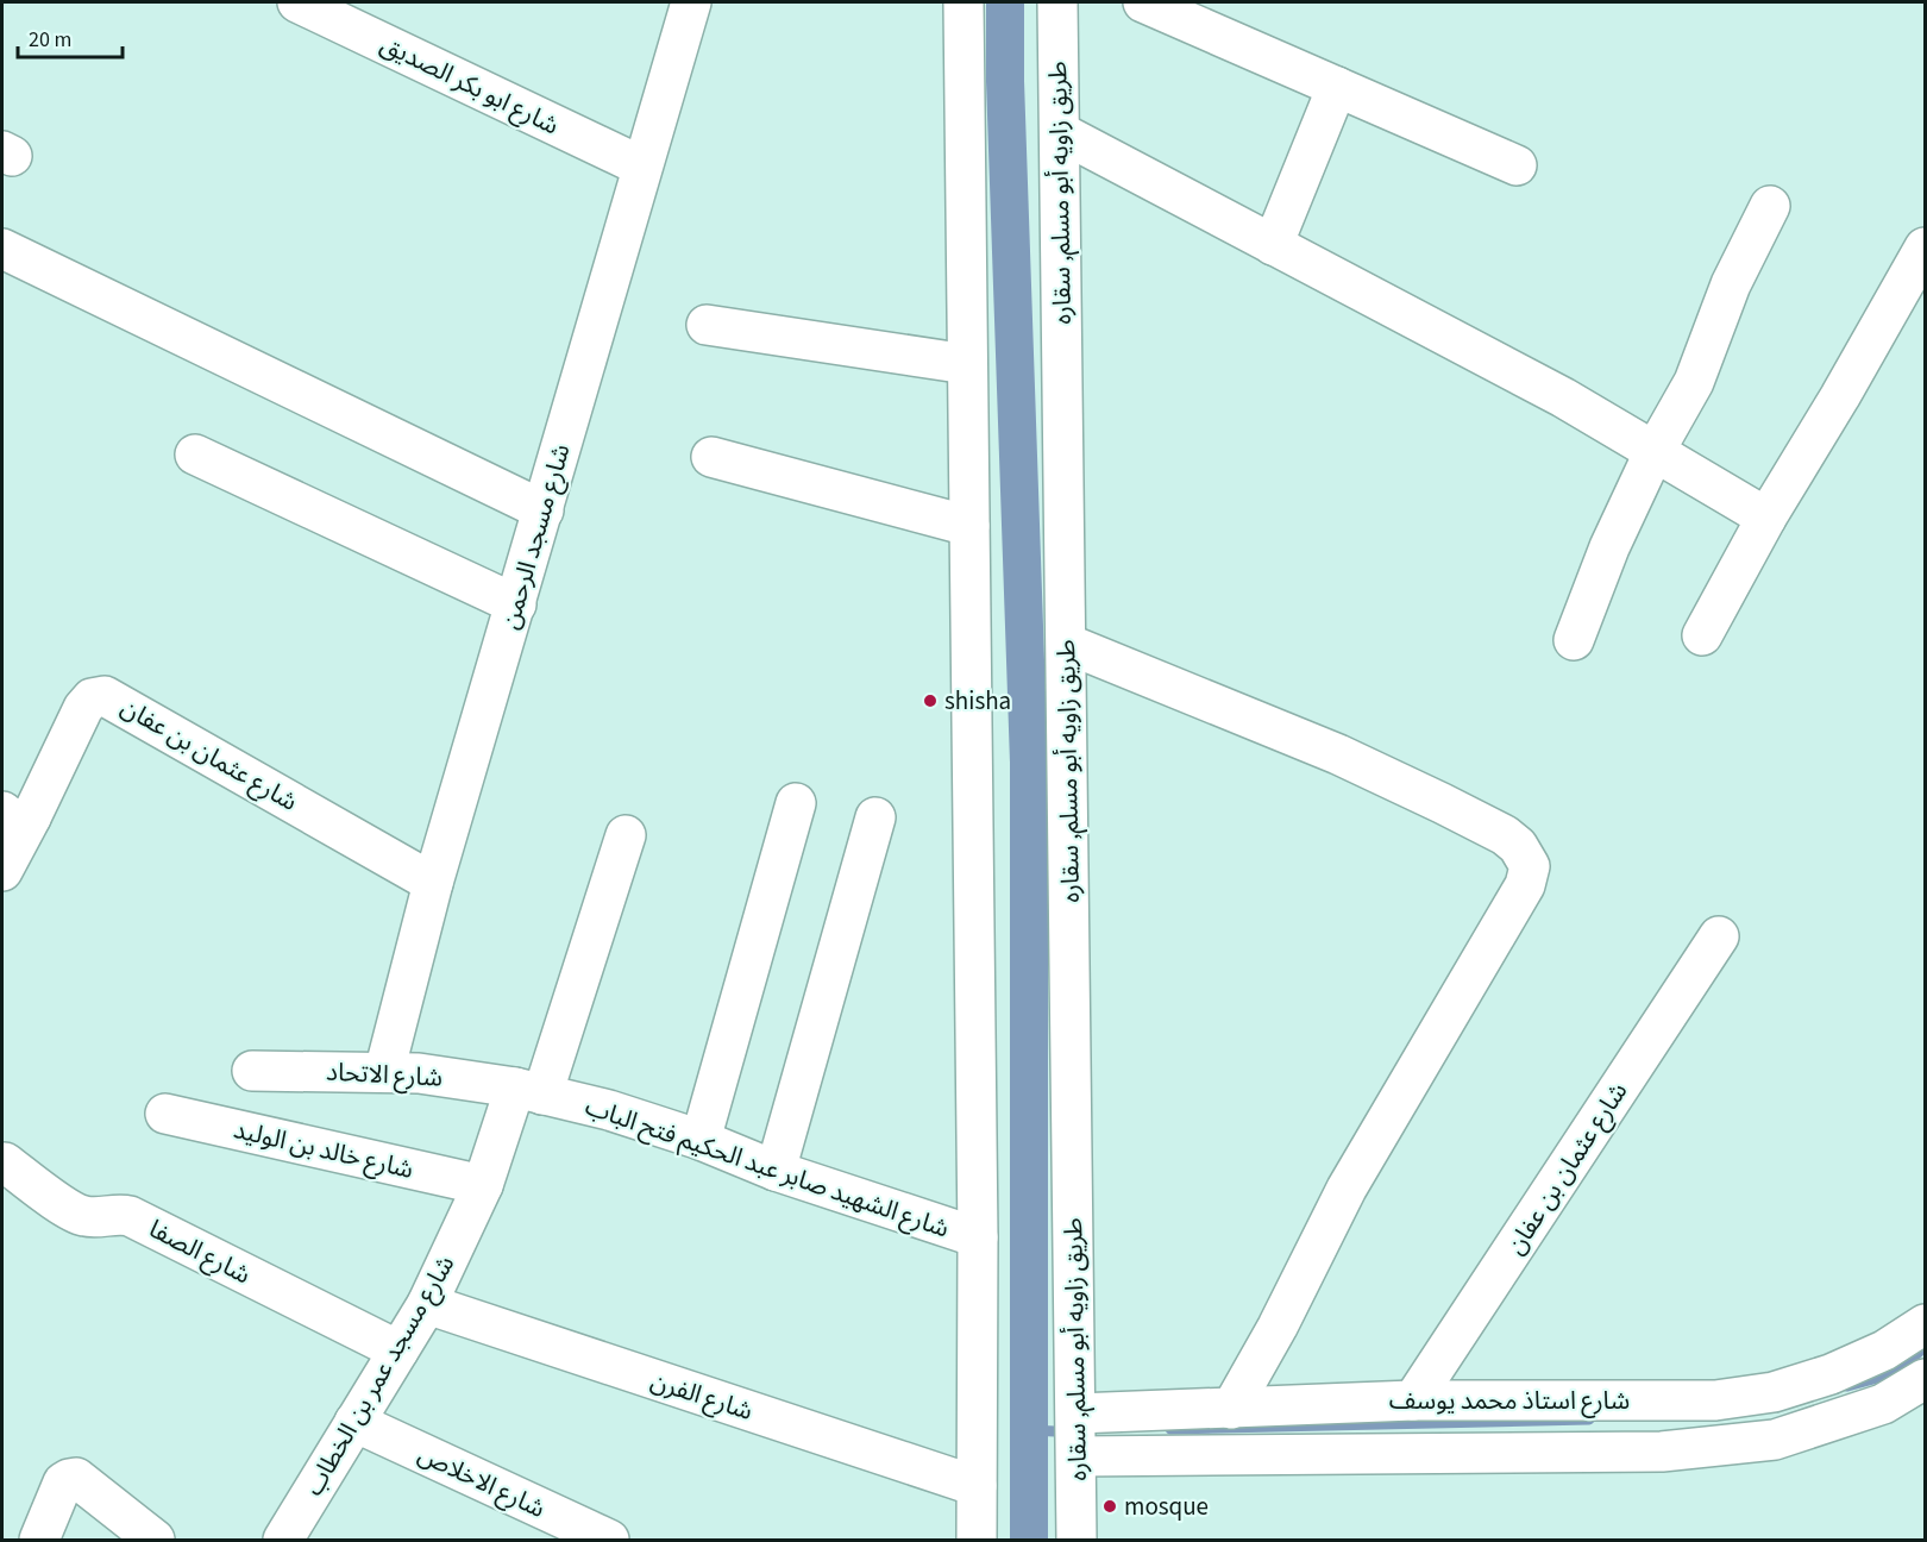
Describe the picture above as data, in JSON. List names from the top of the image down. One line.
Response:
{"streets":{"street":["شارع ابو بكر الصديق","طريق زاويه أبو مسلم, سقاره","شارع مسجد الرحمن","شارع عثمان بن عفان","شارع الاتحاد","شارع خالد بن الوليد","شارع الشهيد صابر عبد الحكيم فتح الباب","شارع الصفا","شارع مسجد عمر بن الخطاب","شارع الفرن","شارع استاذ محمد يوسف","شارع الاخلاص"]},"crossings":[["شارع ابو بكر الصديق","شارع مسجد الرحمن"],["طريق زاويه أبو مسلم, سقاره","شارع استاذ محمد يوسف"],["شارع مسجد الرحمن","شارع عثمان بن عفان"],["شارع مسجد الرحمن","شارع الاتحاد"],["شارع عثمان بن عفان","شارع استاذ محمد يوسف"],["شارع الاتحاد","شارع الشهيد صابر عبد الحكيم فتح الباب"],["شارع الاتحاد","شارع مسجد عمر بن الخطاب"],["شارع خالد بن الوليد","شارع مسجد عمر بن الخطاب"],["شارع الشهيد صابر عبد الحكيم فتح الباب","شارع مسجد عمر بن الخطاب"],["شارع الصفا","شارع مسجد عمر بن الخطاب"],["شارع مسجد عمر بن الخطاب","شارع الفرن"],["شارع مسجد عمر بن الخطاب","شارع الاخلاص"]],"places":["shisha","mosque"],"scale_bar":"20 m"}
